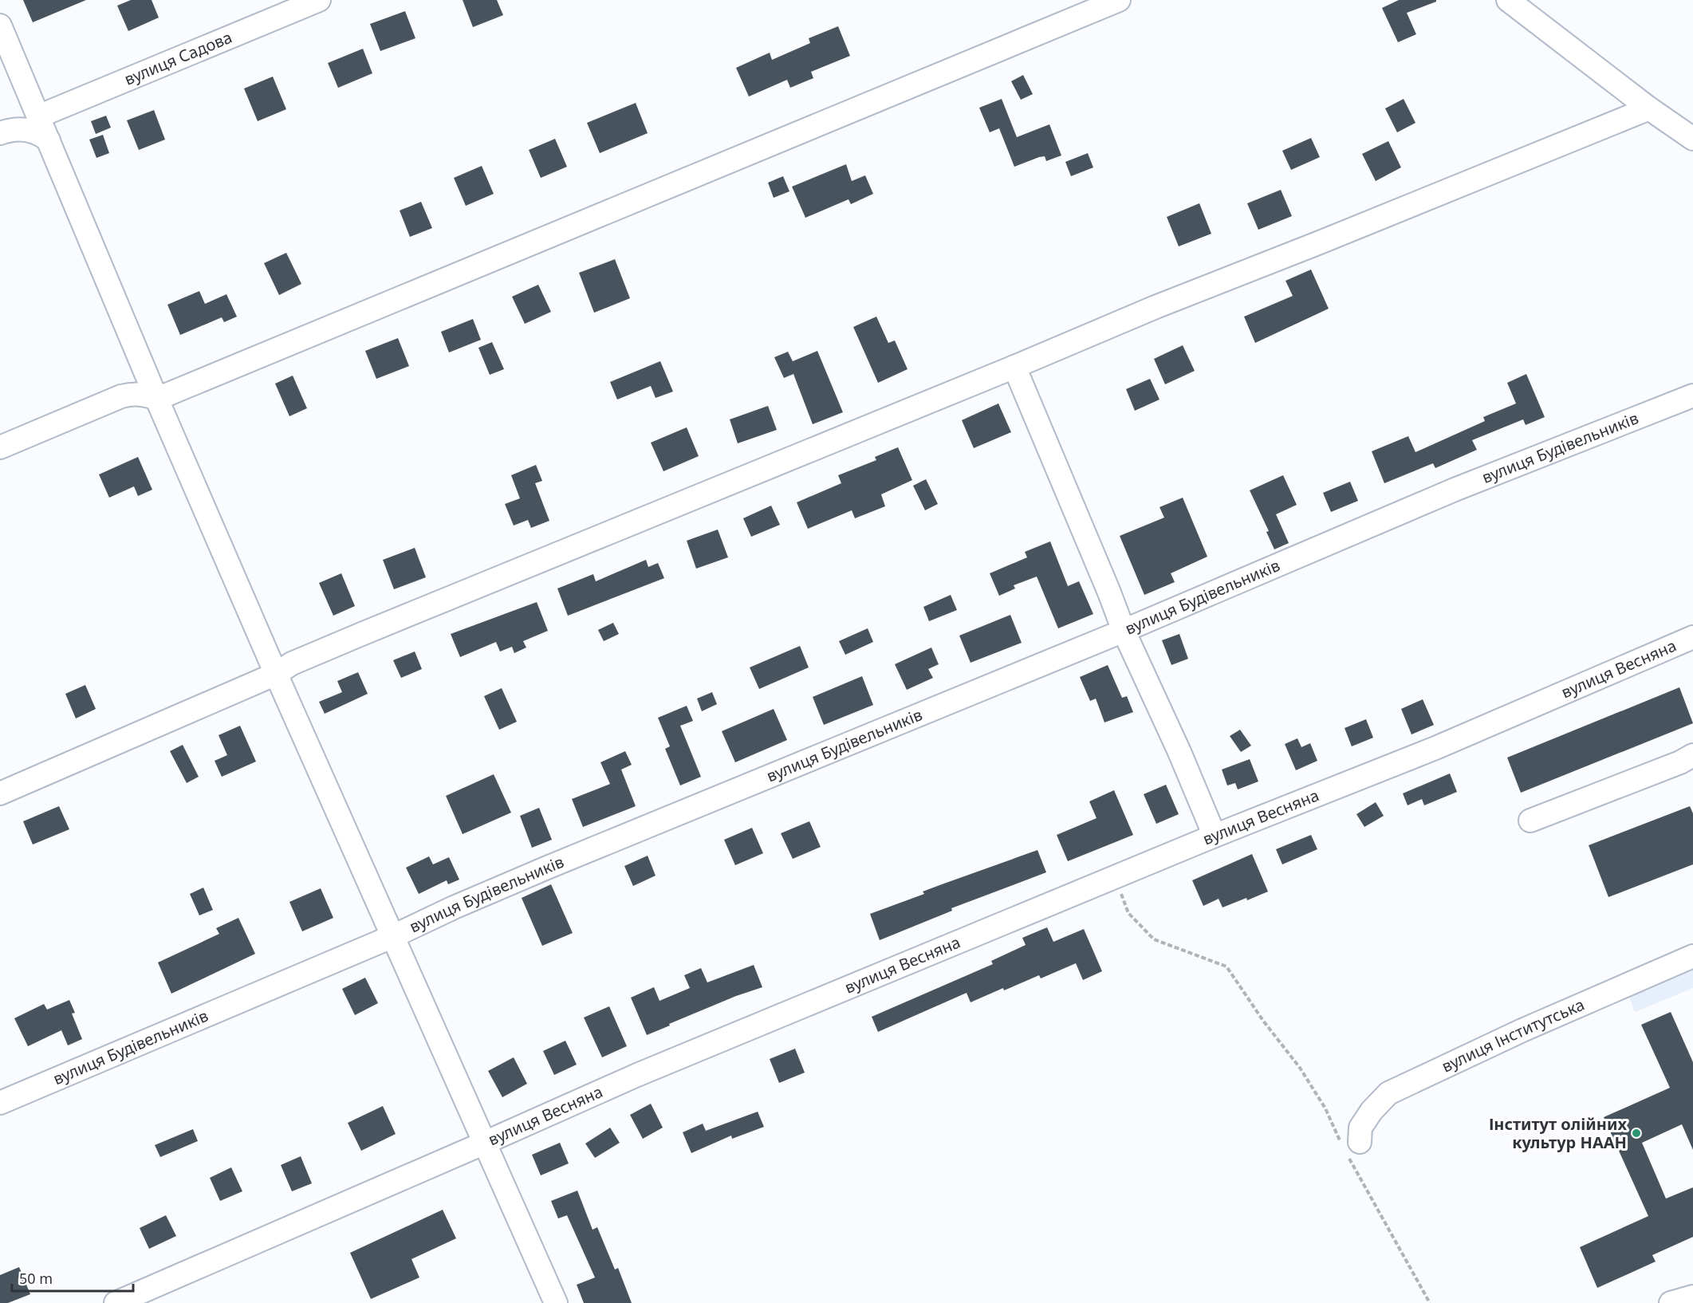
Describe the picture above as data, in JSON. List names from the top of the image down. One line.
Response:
{"streets":{"street":["вулиця Садова","вулиця Будівельників","вулиця Весняна","вулиця Інститутська"]},"places":["Інститут олійних культур НААН"],"scale_bar":"50 m"}
